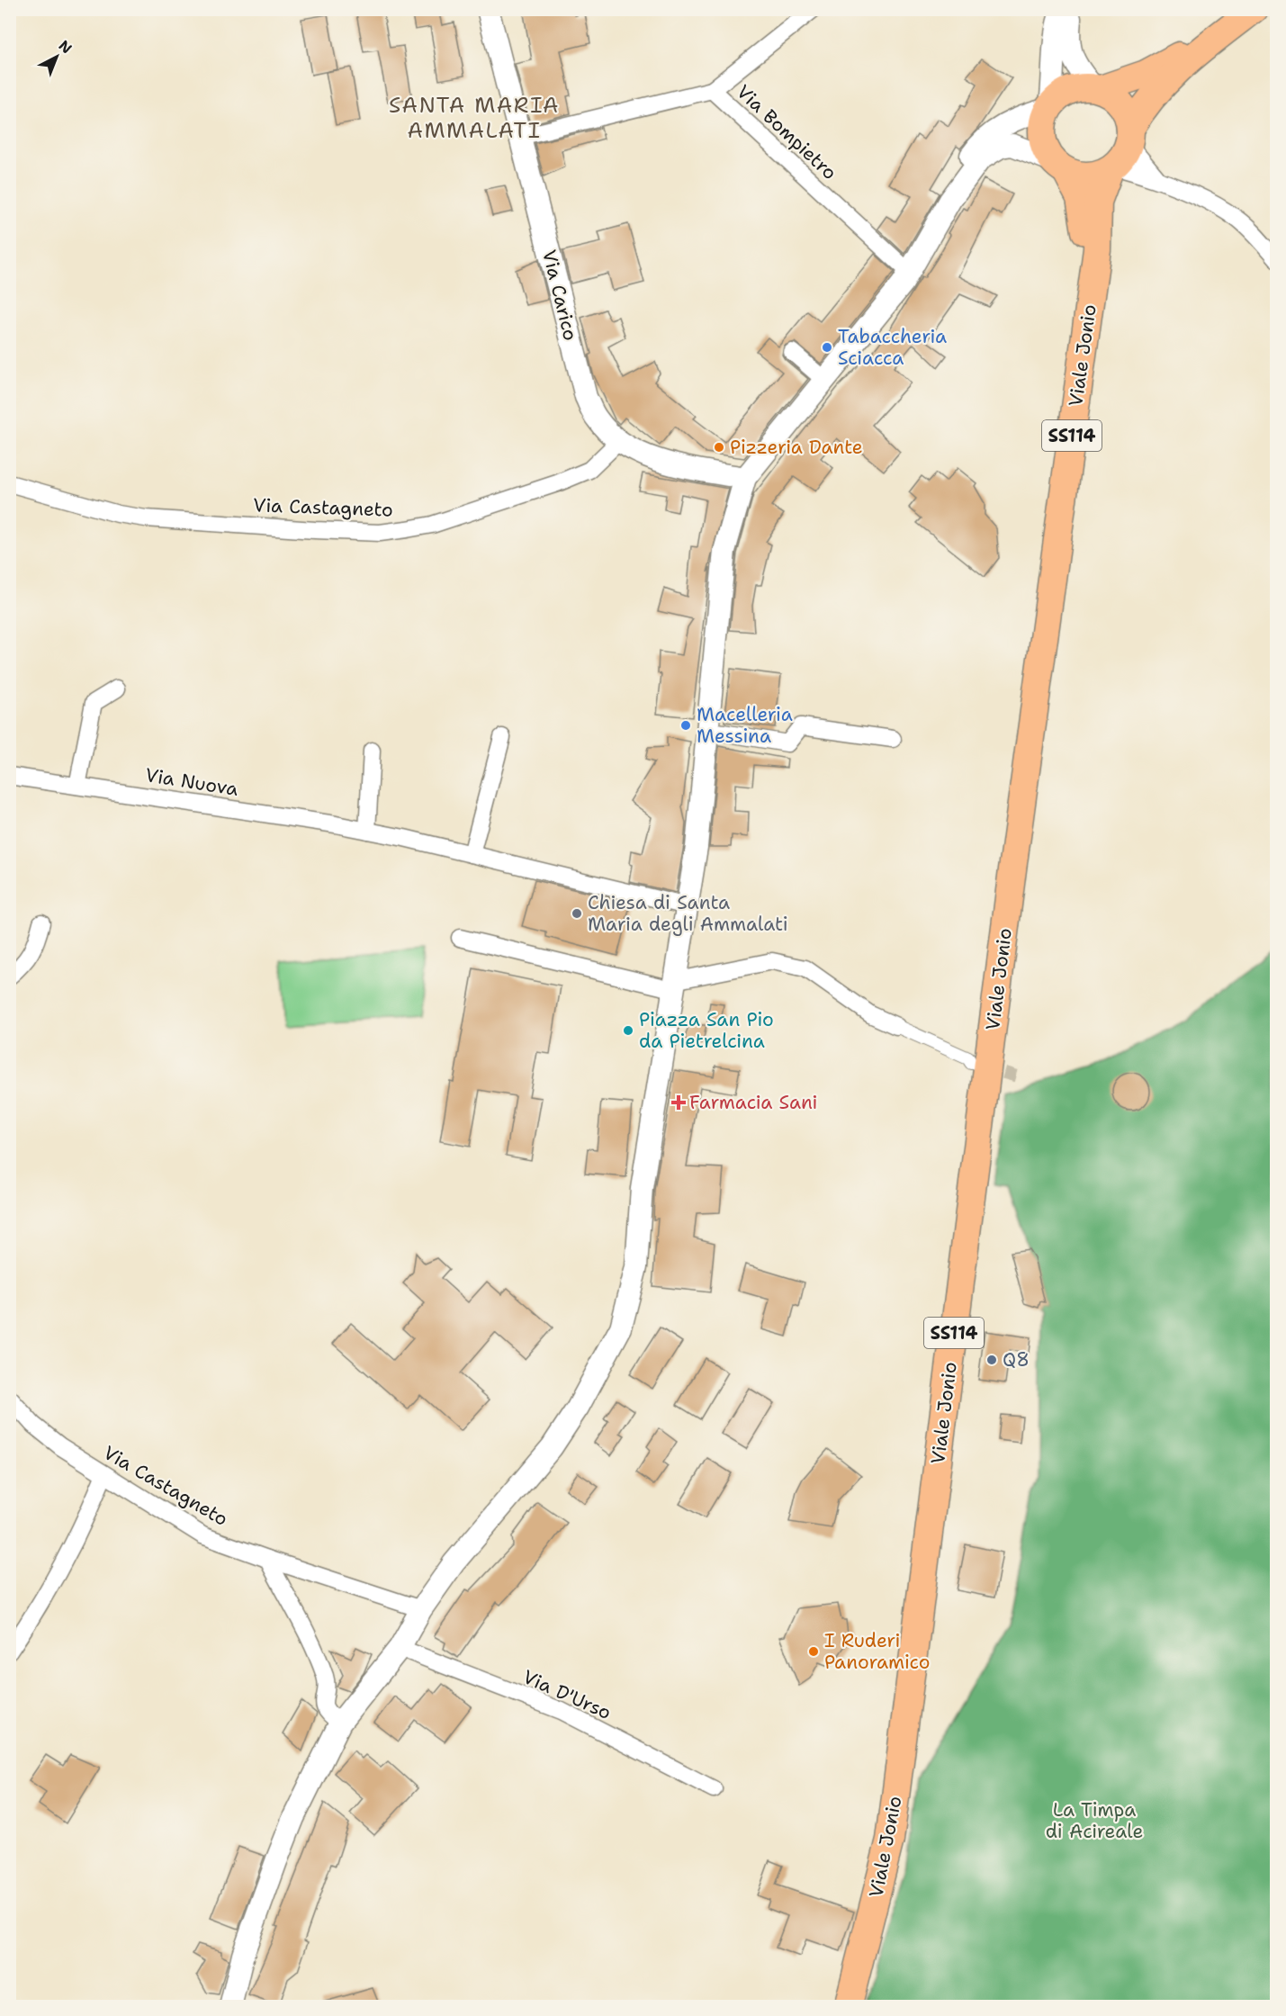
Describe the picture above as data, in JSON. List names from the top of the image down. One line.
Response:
{"streets":{"main road":["Viale Jonio","SS114"],"street":["Via Bompietro","Via Carico","Via Castagneto","Via Nuova","Via D'Urso"]},"crossings":[["Via Bompietro","Via Carico"],["Via Carico","Via Castagneto"]],"districts":["SANTA MARIA AMMALATI"],"parks":["La Timpa di Acireale"],"places":{"other":["Tabaccheria Sciacca","Pizzeria Dante","Macelleria Messina","Chiesa di Santa Maria degli Ammalati","Piazza San Pio da Pietrelcina","Q8","I Ruderi Panoramico"],"health":["Farmacia Sani"]},"north":"top right"}
